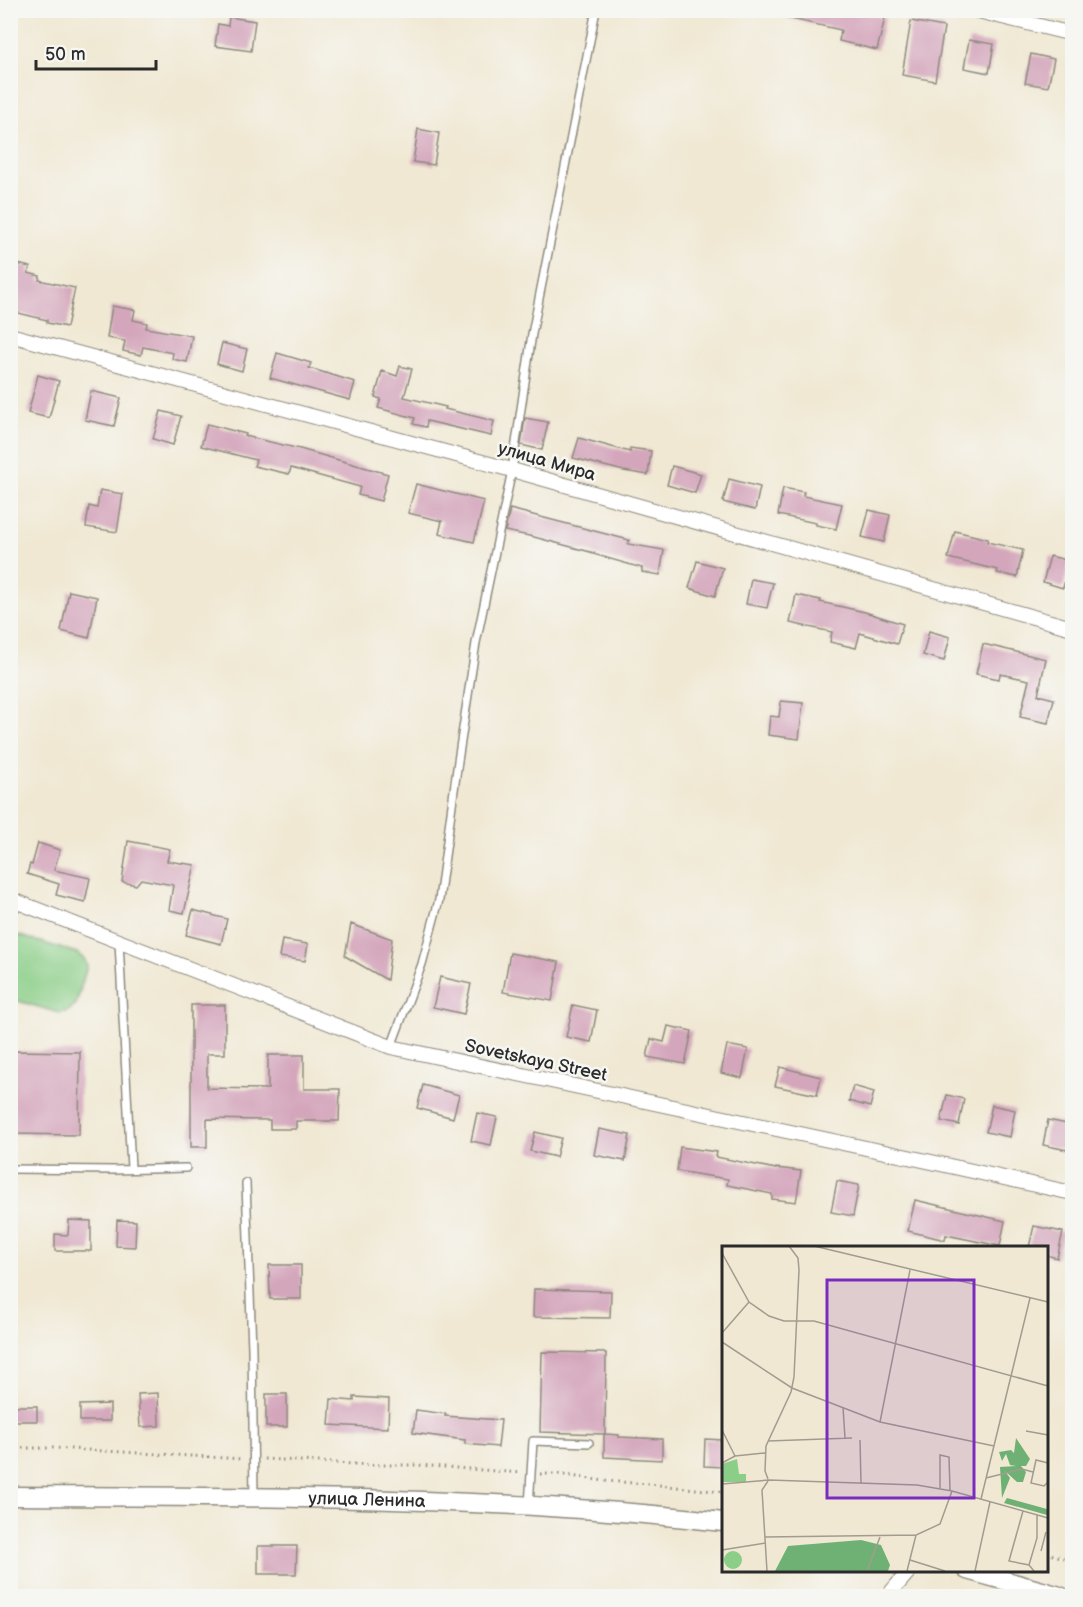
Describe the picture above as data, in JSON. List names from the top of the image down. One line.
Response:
{"streets":{"street":["улица Мира","Sovetskaya Street","улица Ленина"]},"scale_bar":"50 m"}
